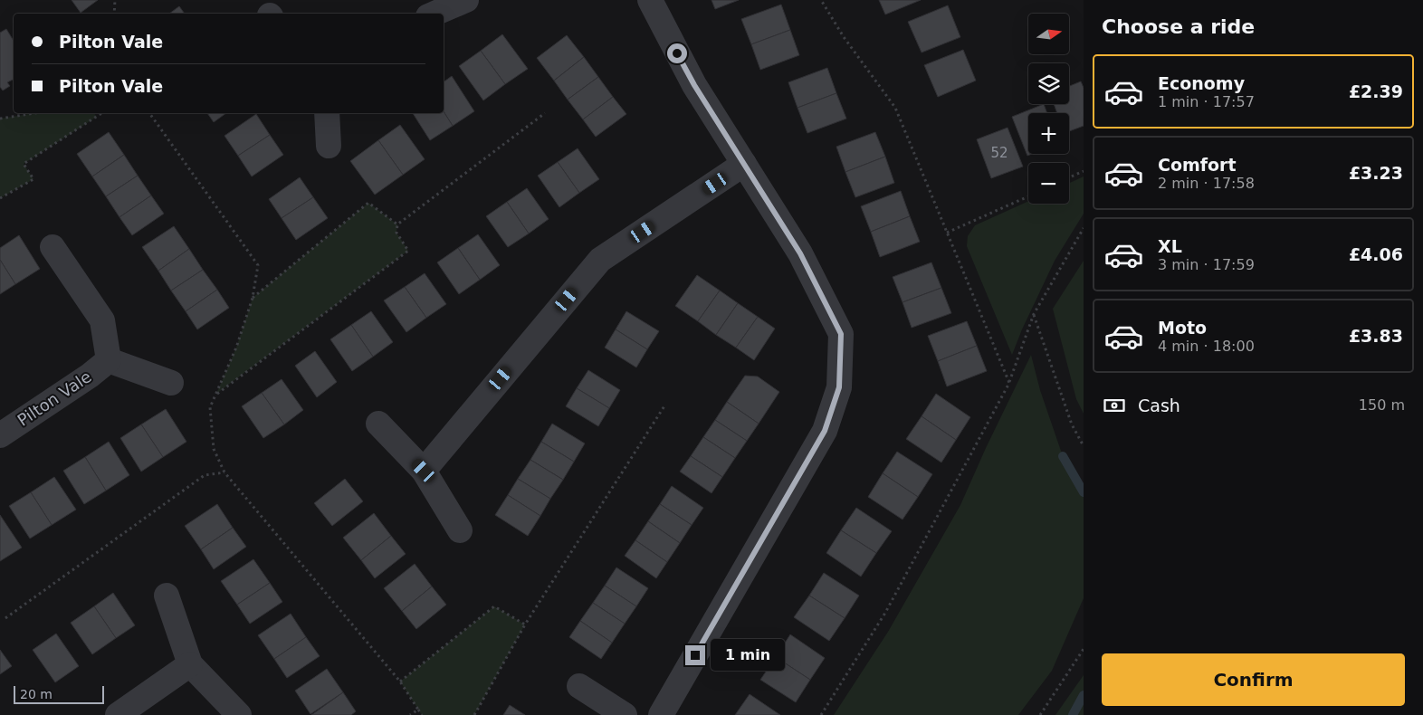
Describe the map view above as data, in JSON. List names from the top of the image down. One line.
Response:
{"streets":{"street":["Pilton Vale"]},"house_numbers":["52"],"scale_bar":"20 m","north":"right","page":{"heading":"Choose a ride","map_buttons":["+","−"],"banner":["Pilton Vale","Pilton Vale"],"list":[{"name":"Economy","note":"1 min · 17:57","value":"£2.39"},{"name":"Comfort","note":"2 min · 17:58","value":"£3.23"},{"name":"XL","note":"3 min · 17:59","value":"£4.06"},{"name":"Moto","note":"4 min · 18:00","value":"£3.83"}],"pay":["Cash","150 m"],"bubble":"1 min","buttons":"Confirm","scale":"20 m"}}
